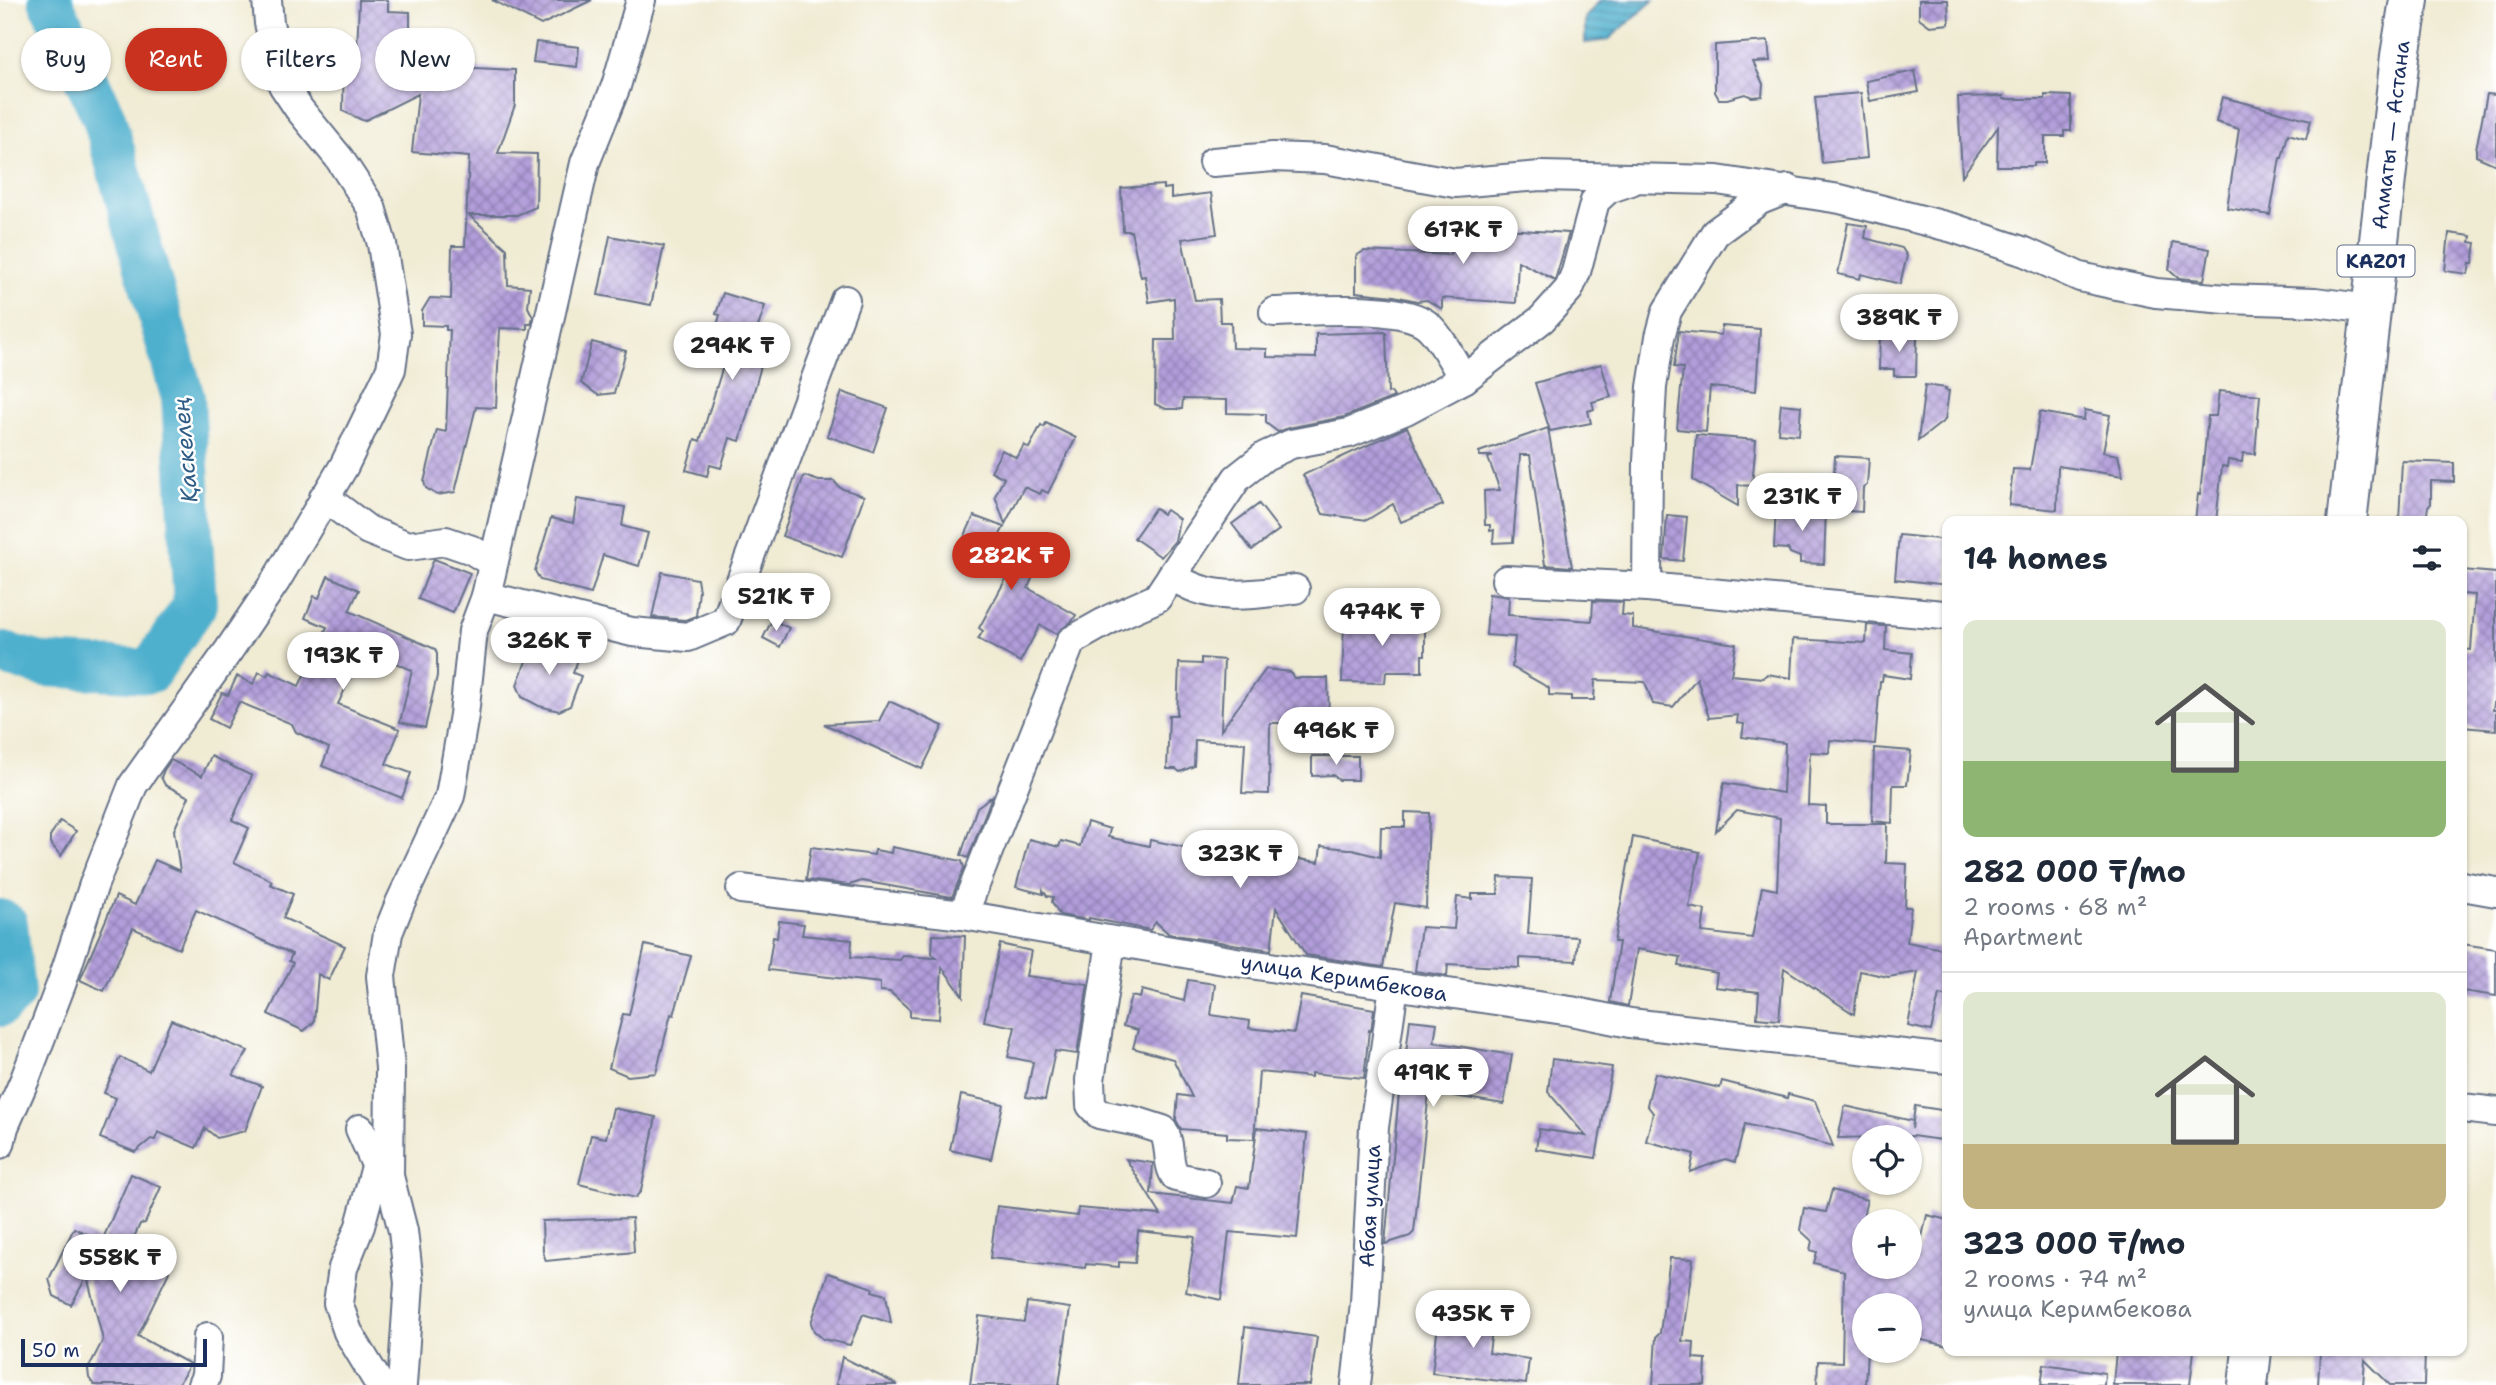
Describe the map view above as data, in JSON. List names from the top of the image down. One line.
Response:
{"streets":{"highway":["Алматы — Астана","KАZ01"],"street":["улица Керимбекова","Абая улица"]},"crossings":[["улица Керимбекова","Абая улица"]],"water":["Қаскелең"],"scale_bar":"50 m","page":{"chip":["Buy","Rent","Filters","New"],"price":["617K ₸","389K ₸","294K ₸","231K ₸","282K ₸","521K ₸","474K ₸","326K ₸","193K ₸","496K ₸","323K ₸","419K ₸","558K ₸","435K ₸"],"heading":"14 homes","list":[{"name":"282 000 ₸/mo","note":"2 rooms · 68 m² · Apartment"},{"name":"323 000 ₸/mo","note":"2 rooms · 74 m² · улица Керимбекова"}],"map_buttons":["+","−"],"scale":"50 m"}}
